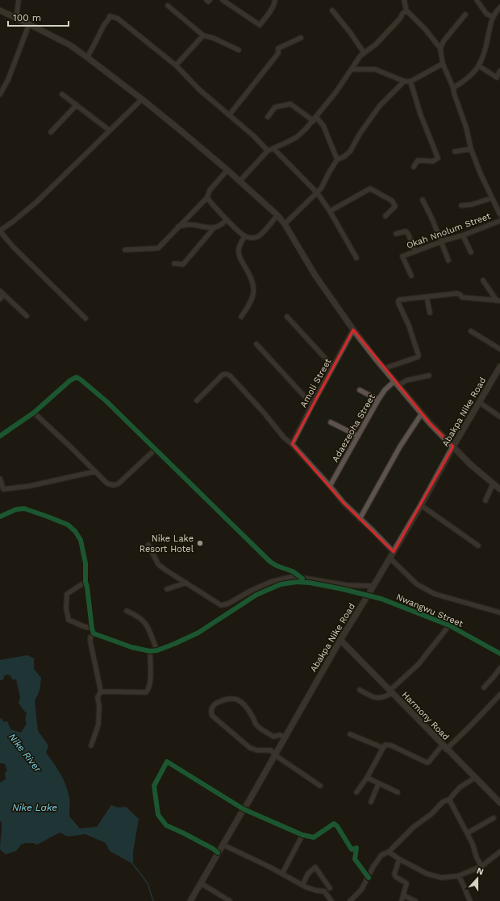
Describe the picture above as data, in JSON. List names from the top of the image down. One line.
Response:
{"streets":{"main road":["Abakpa Nike Road","Harmony Road"],"street":["Okah Nnolum Street","Amoli Street","Adaezeoha Street","Nwangwu Street"]},"crossings":[["Abakpa Nike Road","Nwangwu Street"],["Abakpa Nike Road","Harmony Road"]],"water":["Nike River","Nike Lake"],"places":["Nike Lake Resort Hotel"],"scale_bar":"100 m","north":"top"}
